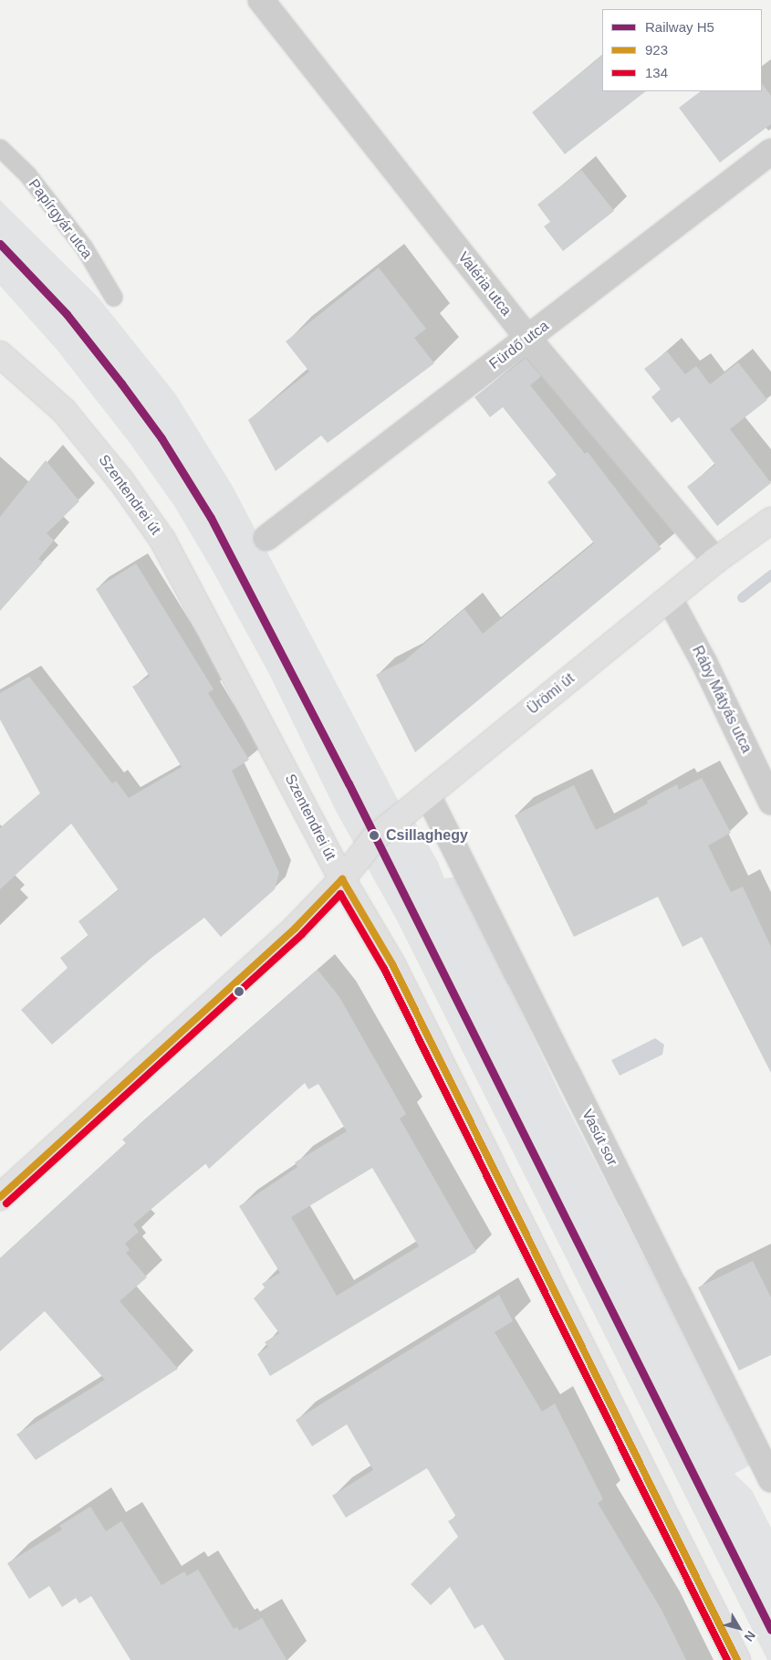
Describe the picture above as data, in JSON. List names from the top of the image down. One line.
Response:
{"streets":{"main road":["Szentendrei út","Ürömi út"],"street":["Valéria utca","Fürdő utca","Ráby Mátyás utca","Vasút sor"],"lane":["Papírgyár utca"]},"crossings":[["Valéria utca","Fürdő utca"],["Valéria utca","Ürömi út"],["Szentendrei út","Ürömi út"],["Ürömi út","Ráby Mátyás utca"],["Ürömi út","Vasút sor"]],"places":["Csillaghegy"],"lines":["rail line H5","transit line 923","transit line 134"],"legend":["Railway H5","923","134"],"north":"bottom right"}
